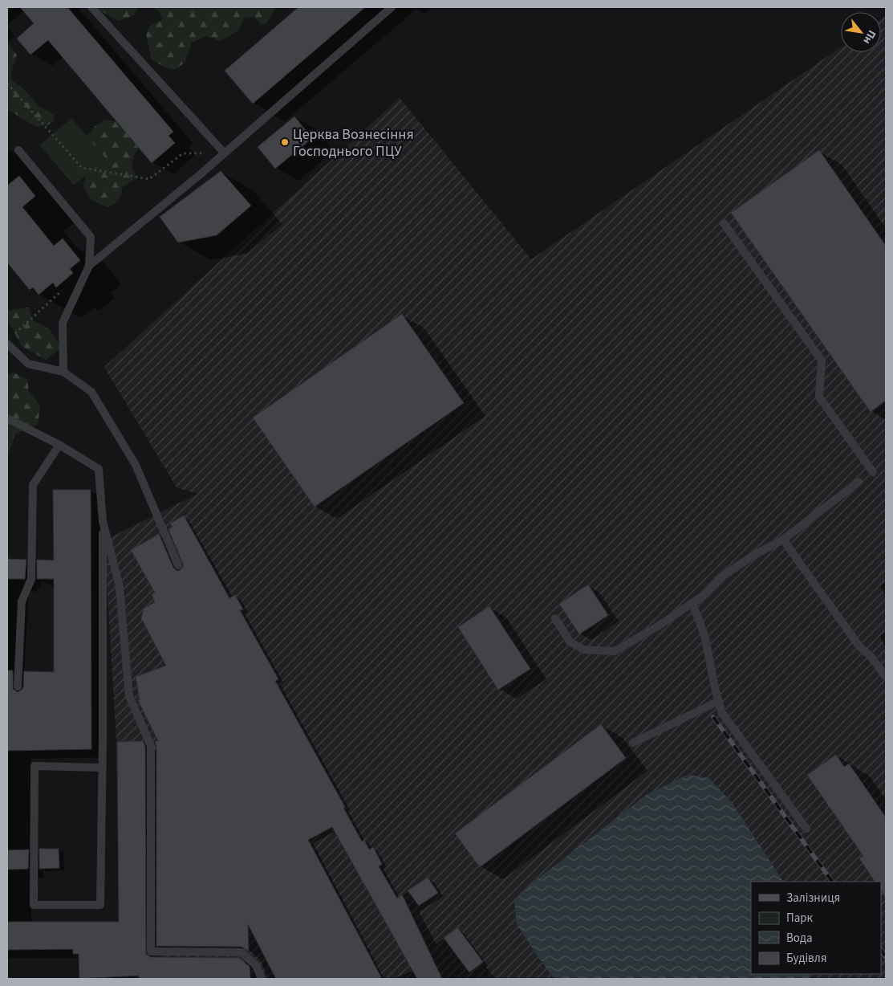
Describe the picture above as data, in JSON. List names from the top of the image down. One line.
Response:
{"places":["Церква Вознесіння Господнього ПЦУ"],"legend":["Залізниця","Парк","Вода","Будівля"],"north":"bottom right"}
